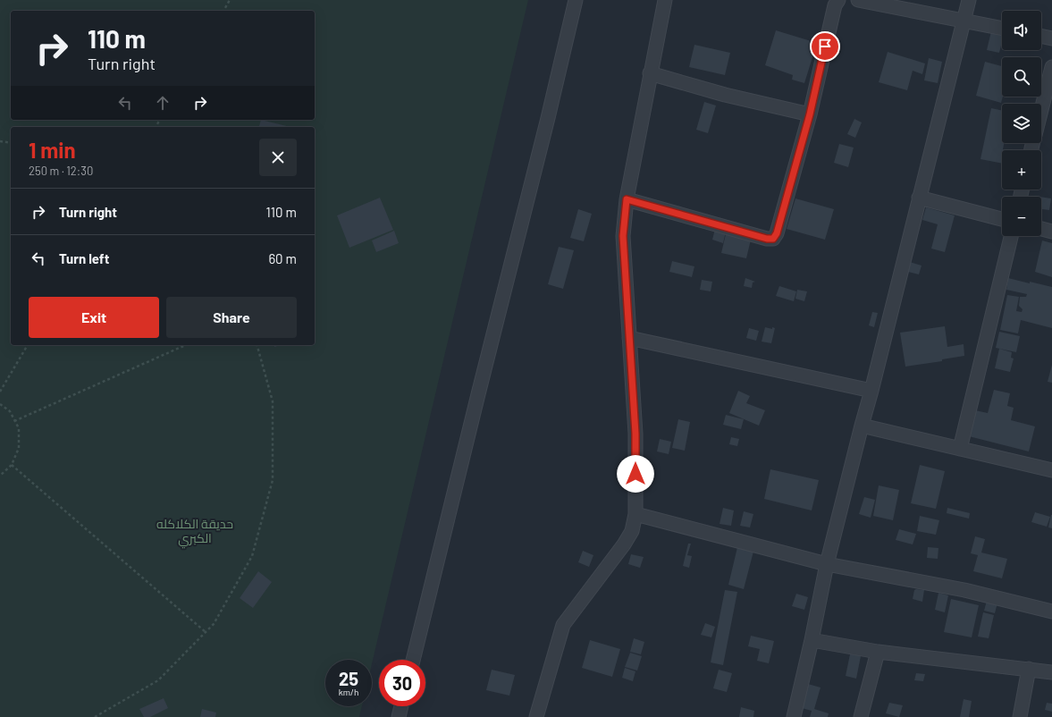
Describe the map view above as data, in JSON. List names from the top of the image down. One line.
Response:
{"parks":["حديقة الكلاكله الكبري"],"page":{"map_buttons":["+","−"],"turn":["110 m","Turn right"],"heading":["1 min","250 m · 12:30"],"list":[{"name":"Turn right","value":"110 m"},{"name":"Turn left","value":"60 m"}],"buttons":["Exit","Share"],"speed":"25 km/h","limit":"30"}}
